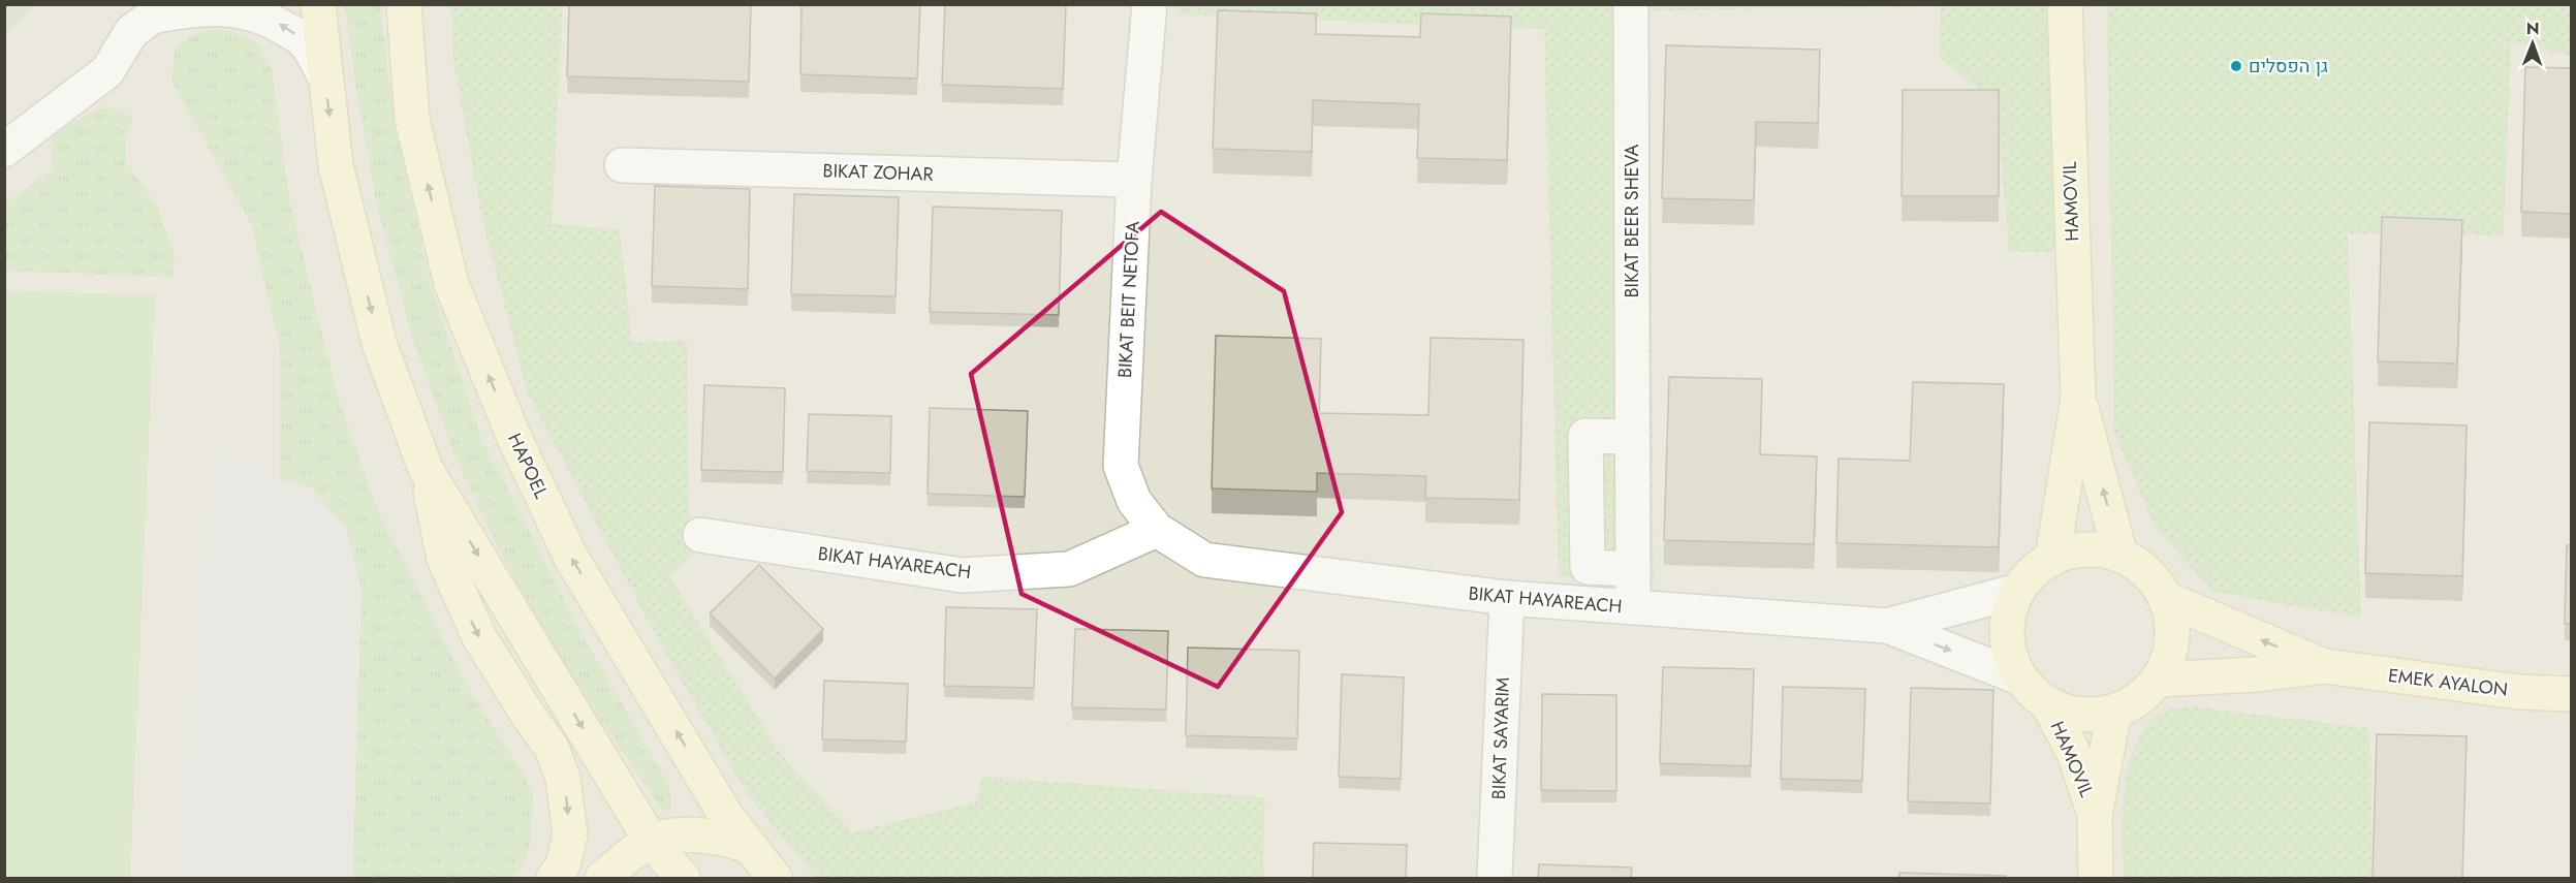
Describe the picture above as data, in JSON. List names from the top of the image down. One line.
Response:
{"streets":{"street":["BIKAT ZOHAR","HAMOVIL","BIKAT BEER SHEVA","BIKAT BEIT NETOFA","HAPOEL","BIKAT HAYAREACH","EMEK AYALON","BIKAT SAYARIM"]},"crossings":[["BIKAT ZOHAR","BIKAT BEIT NETOFA"],["HAMOVIL","BIKAT HAYAREACH"],["HAMOVIL","EMEK AYALON"],["BIKAT BEER SHEVA","BIKAT HAYAREACH"],["BIKAT BEIT NETOFA","BIKAT HAYAREACH"],["BIKAT HAYAREACH","EMEK AYALON"],["BIKAT HAYAREACH","BIKAT SAYARIM"]],"places":["גן הפסלים"],"north":"top"}
